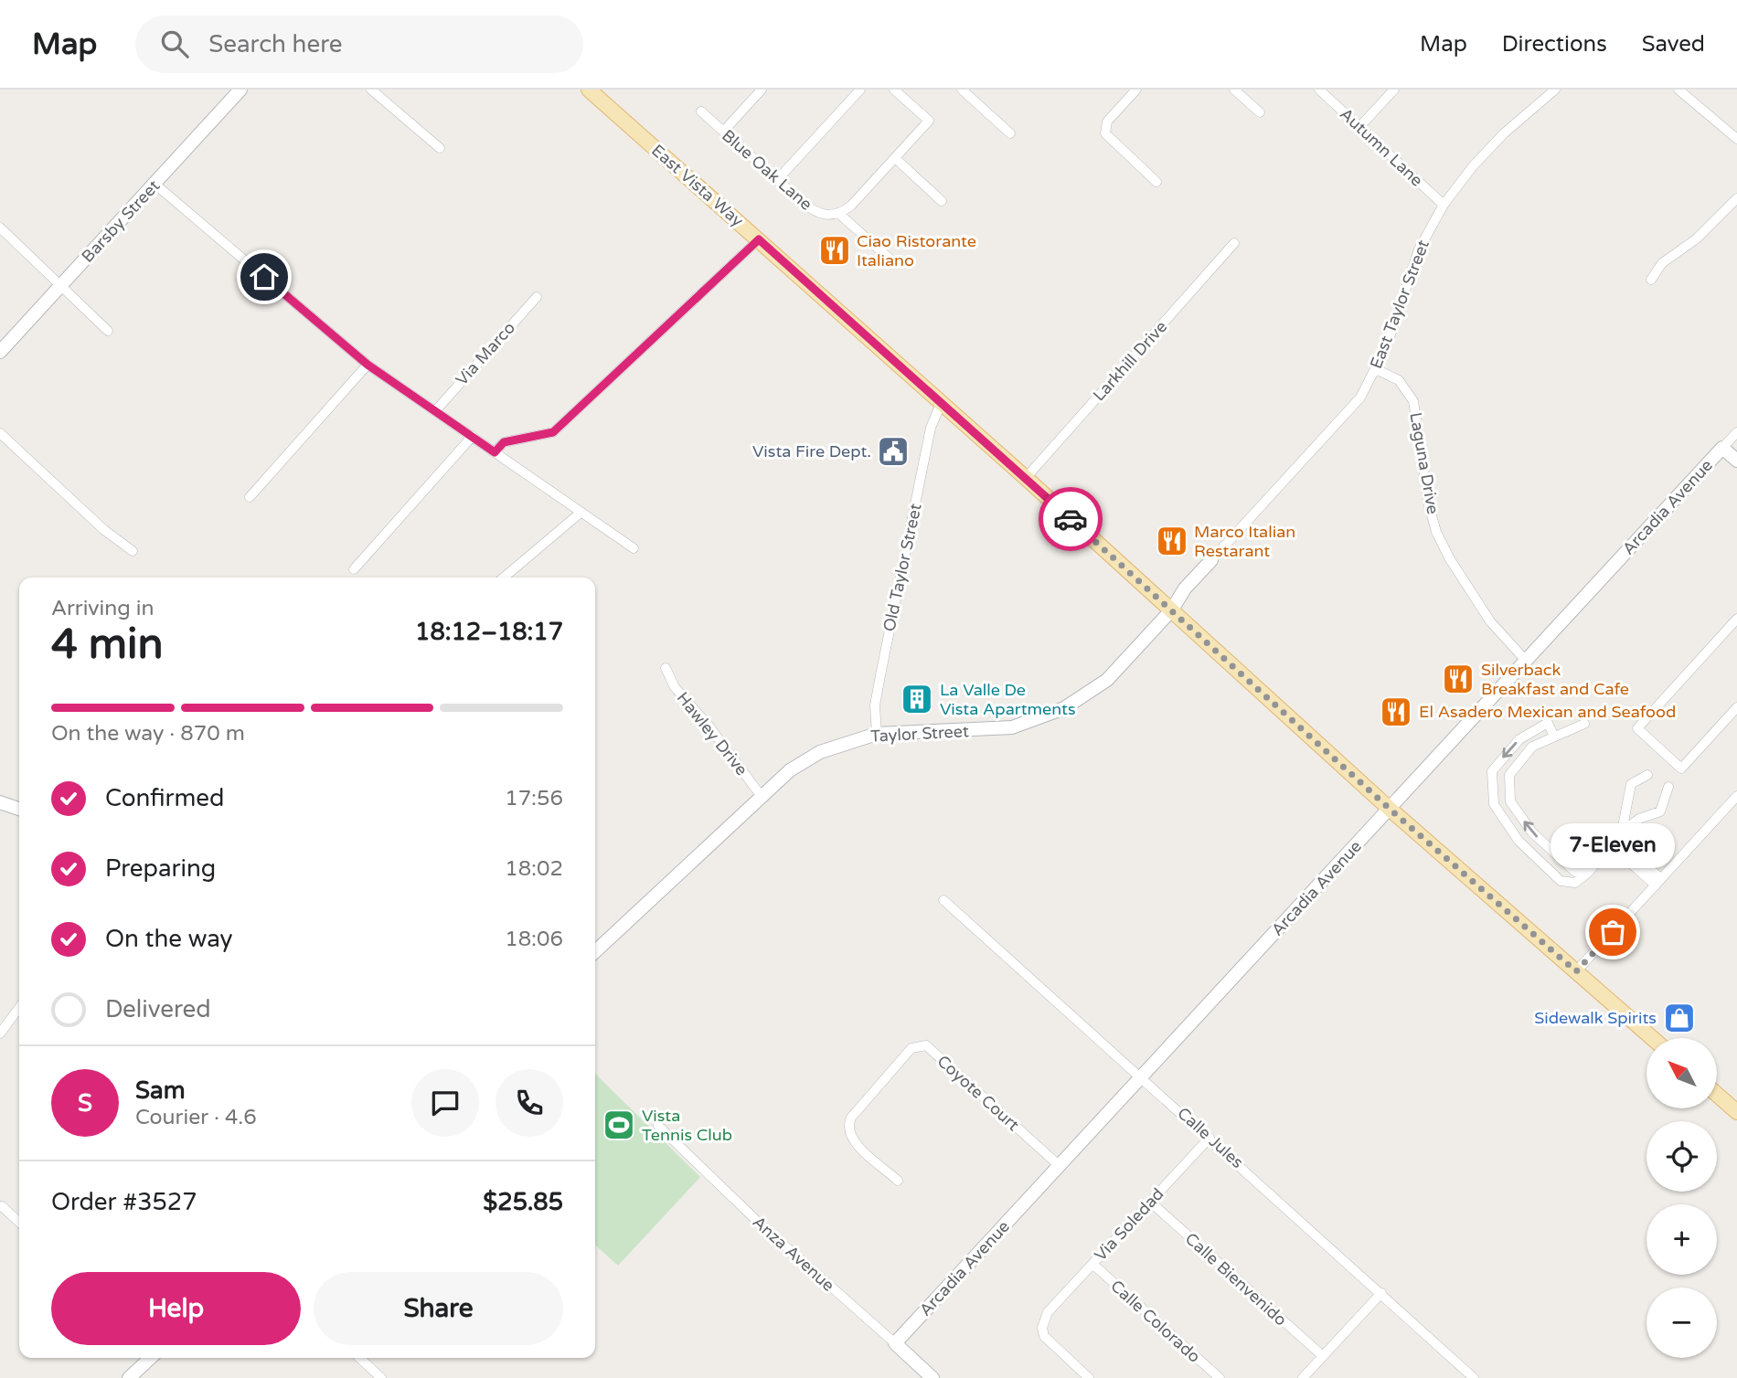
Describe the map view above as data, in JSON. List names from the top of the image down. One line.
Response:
{"streets":{"main road":["East Vista Way"],"street":["Autumn Lane","Blue Oak Lane","Barsby Street","East Taylor Street","Via Marco","Larkhill Drive","Laguna Drive","Arcadia Avenue","Old Taylor Street","Hawley Drive","Taylor Street","Coyote Court","Calle Jules","Via Soledad","Anza Avenue","Calle Bienvenido","Calle Colorado"]},"crossings":[["Autumn Lane","East Taylor Street"],["East Vista Way","East Taylor Street"],["East Vista Way","Larkhill Drive"],["East Vista Way","Arcadia Avenue"],["East Vista Way","Old Taylor Street"],["East Vista Way","Taylor Street"],["East Taylor Street","Laguna Drive"],["East Taylor Street","Taylor Street"],["Laguna Drive","Arcadia Avenue"],["Arcadia Avenue","Coyote Court"],["Arcadia Avenue","Calle Jules"],["Arcadia Avenue","Anza Avenue"],["Old Taylor Street","Taylor Street"],["Hawley Drive","Taylor Street"],["Calle Jules","Via Soledad"],["Via Soledad","Calle Bienvenido"],["Via Soledad","Calle Colorado"]],"places":{"restaurant":["Ciao Ristorante Italiano","Marco Italian Restarant","Silverback Breakfast and Cafe","El Asadero Mexican and Seafood"],"public building":["Vista Fire Dept."],"building":["La Valle De Vista Apartments"],"other":["7-Eleven"],"shop":["Sidewalk Spirits"],"sports":["Vista Tennis Club"]},"north":"top left","page":{"header":"Map","search":"Search here","nav":["Map","Directions","Saved"],"heading":["4 min","Arriving in","18:12–18:17"],"panel":["Sam","Courier · 4.6","Order #3527","$25.85"],"bar":"On the way · 870 m","list":[["Confirmed","17:56"],["Preparing","18:02"],["On the way","18:06"],"Delivered"],"bubble":"7-Eleven","map_buttons":["+","−"],"round":"S","buttons":["Help","Share"]}}
